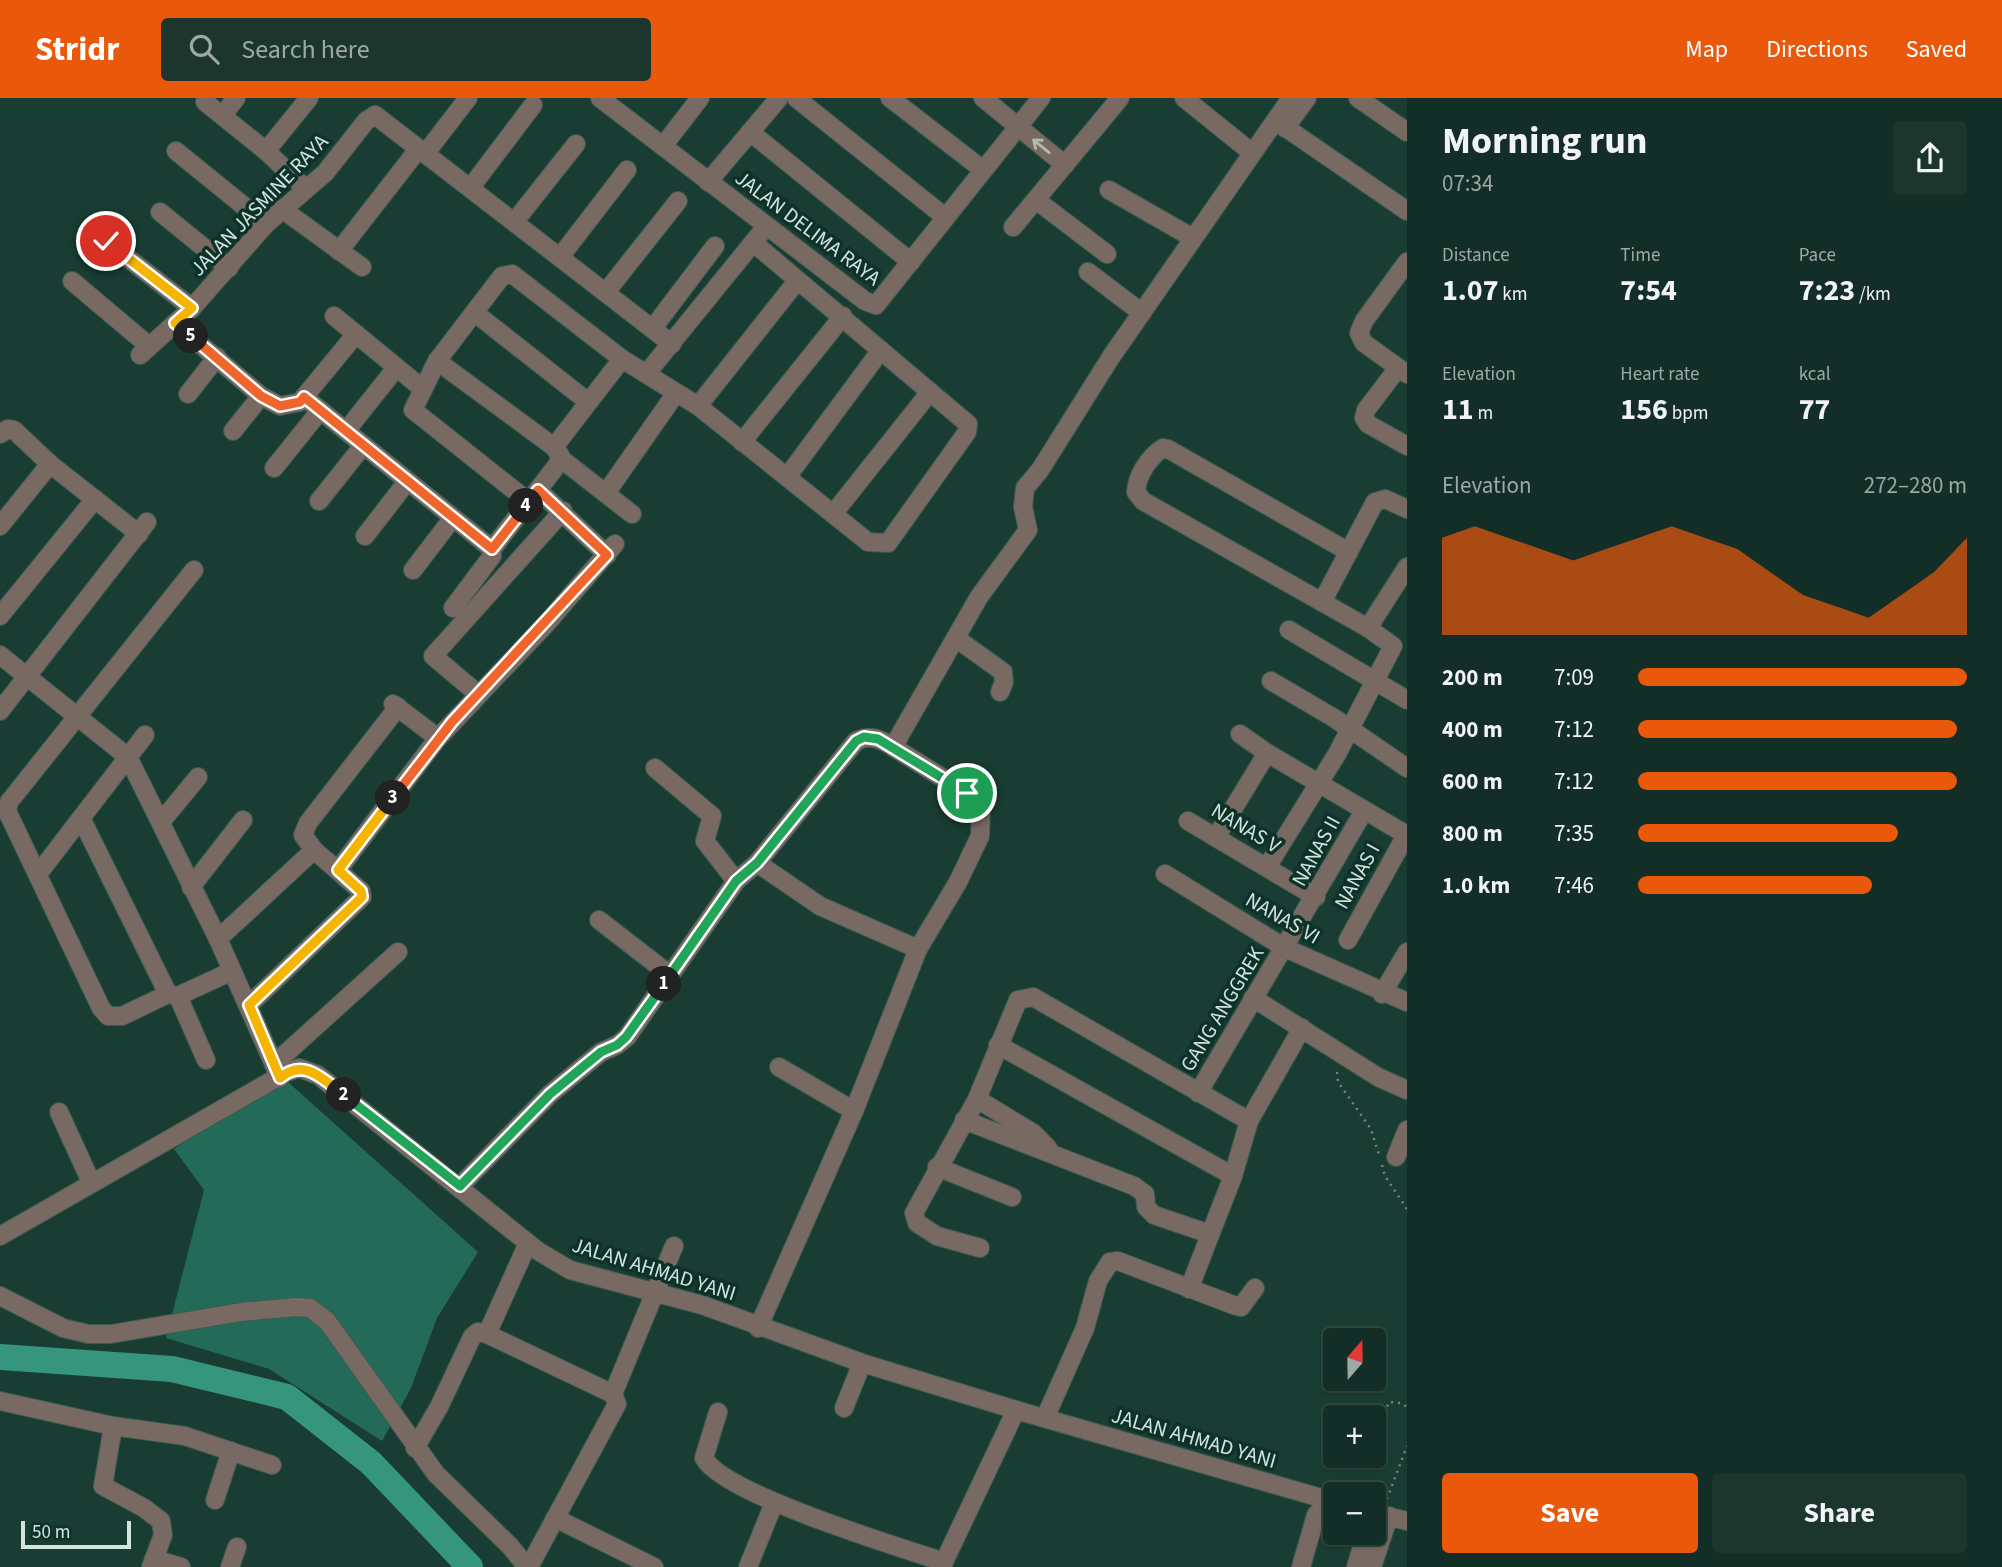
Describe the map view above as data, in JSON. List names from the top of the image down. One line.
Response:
{"streets":{"street":["JALAN JASMINE RAYA","JALAN DELIMA RAYA","NANAS V","NANAS II","NANAS I","NANAS VI","GANG ANGGREK","JALAN AHMAD YANI"]},"crossings":[["NANAS V","NANAS II"],["NANAS II","NANAS VI"],["NANAS II","GANG ANGGREK"],["NANAS VI","GANG ANGGREK"]],"scale_bar":"50 m","north":"top","page":{"header":"Stridr","search":"Search here","nav":["Map","Directions","Saved"],"heading":["Morning run","07:34"],"stats":[["Distance","1.07 km"],["Time","7:54"],["Pace","7:23 /km"],["Elevation","11 m"],["Heart rate","156 bpm"],["kcal","77"]],"pins":["5","4","3","1","2"],"chart":["Elevation","272–280 m"],"list":[{"name":"200 m","note":"7:09"},{"name":"400 m","note":"7:12"},{"name":"600 m","note":"7:12"},{"name":"800 m","note":"7:35"},{"name":"1.0 km","note":"7:46"}],"map_buttons":["+","−"],"buttons":["Save","Share"],"scale":"50 m"}}
